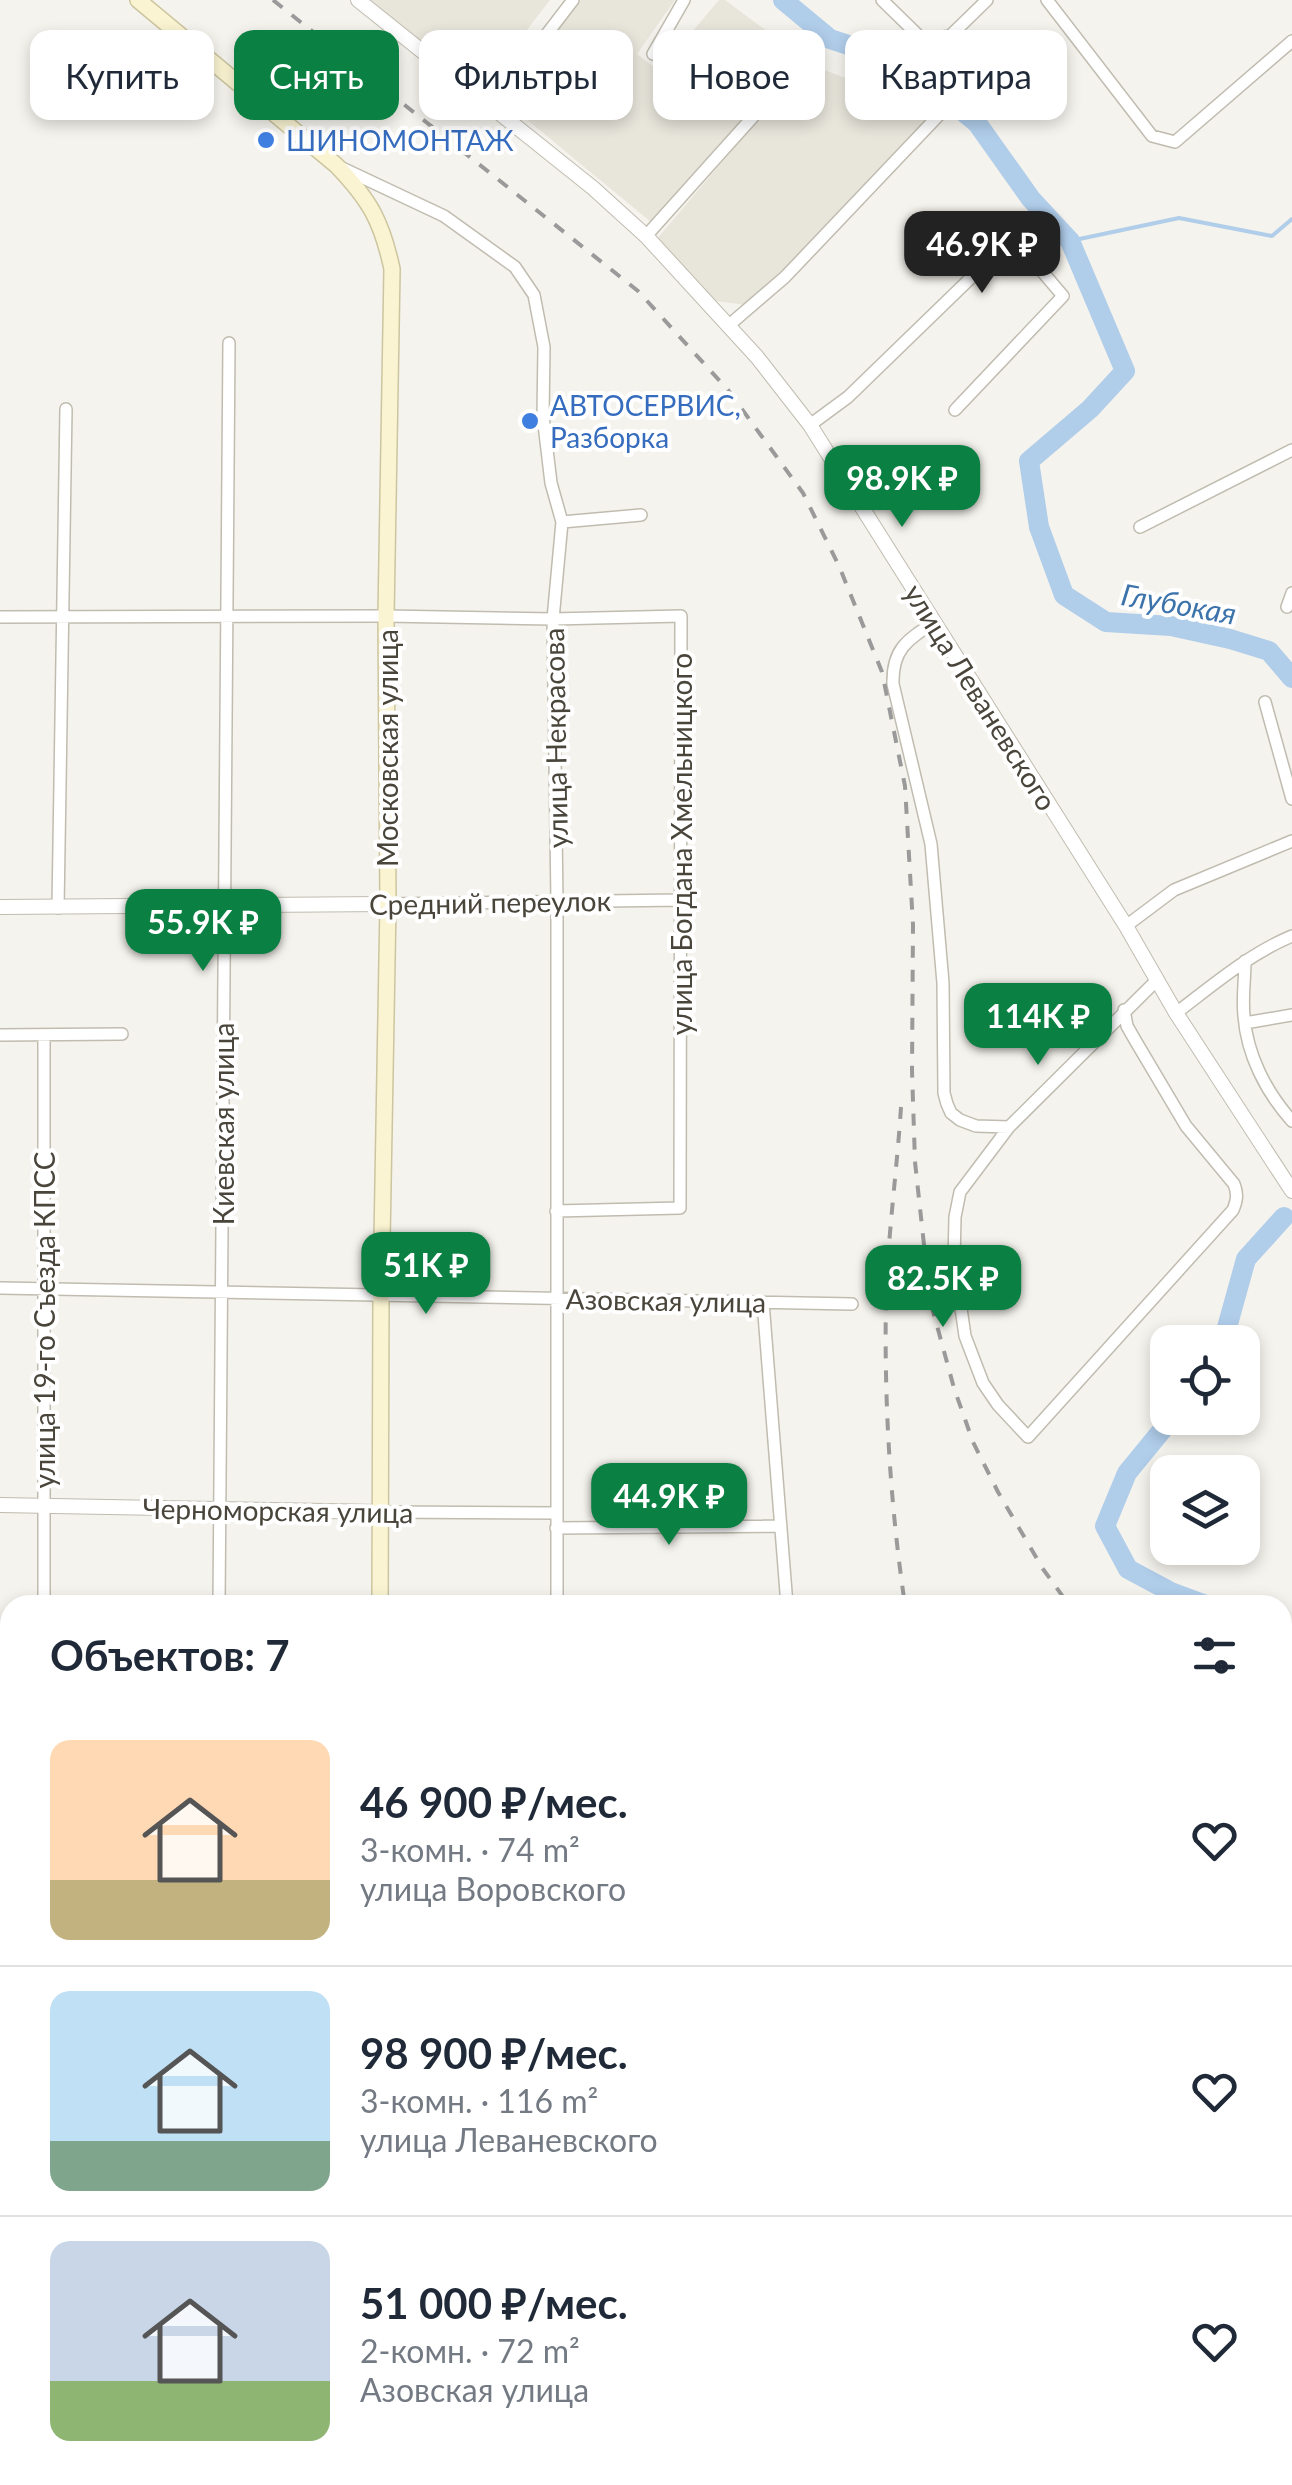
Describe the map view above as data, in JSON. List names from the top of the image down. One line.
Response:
{"streets":{"main road":["Московская улица"],"street":["улица Леваневского","улица Некрасова","улица Богдана Хмельницкого","Средний переулок","Киевская улица","Азовская улица","улица 19-го Съезда КПСС","Черноморская улица"]},"crossings":[["улица Некрасова","Московская улица"],["улица Некрасова","улица Богдана Хмельницкого"],["улица Некрасова","Средний переулок"],["улица Некрасова","Азовская улица"],["улица Некрасова","Черноморская улица"],["Московская улица","улица Богдана Хмельницкого"],["Московская улица","Средний переулок"],["Московская улица","Азовская улица"],["Московская улица","Черноморская улица"],["улица Богдана Хмельницкого","Средний переулок"],["улица Богдана Хмельницкого","Киевская улица"],["Средний переулок","Киевская улица"],["Киевская улица","Азовская улица"],["Киевская улица","Черноморская улица"],["Азовская улица","улица 19-го Съезда КПСС"],["улица 19-го Съезда КПСС","Черноморская улица"]],"water":["Глубокая"],"places":["ШИНОМОНТАЖ","АВТОСЕРВИС, Разборка"],"page":{"chip":["Купить","Снять","Фильтры","Новое","Квартира"],"price":["46.9K ₽","98.9K ₽","55.9K ₽","114K ₽","51K ₽","82.5K ₽","44.9K ₽"],"heading":"Объектов: 7","list":[{"name":"46 900 ₽/мес.","note":"3-комн. · 74 m² · улица Воровского"},{"name":"98 900 ₽/мес.","note":"3-комн. · 116 m² · улица Леваневского"},{"name":"51 000 ₽/мес.","note":"2-комн. · 72 m² · Азовская улица"}]}}
